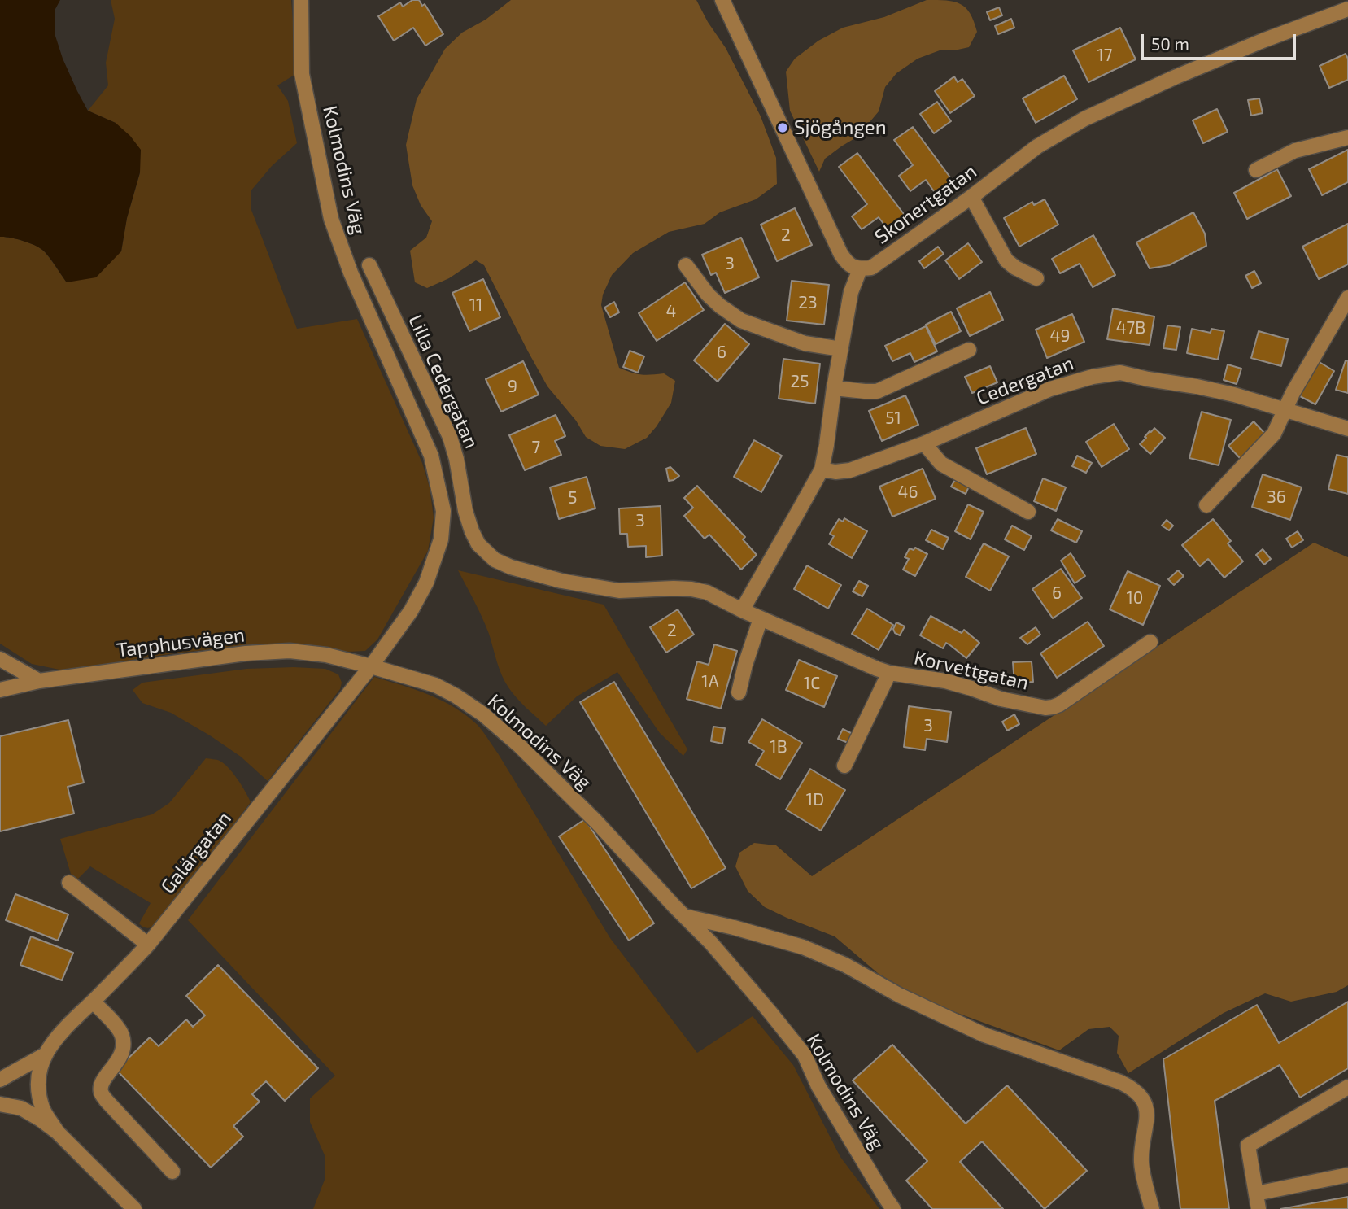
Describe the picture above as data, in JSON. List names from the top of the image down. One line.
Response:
{"streets":{"street":["Kolmodins Väg","Skonertgatan","Cedergatan","Lilla Cedergatan","Tapphusvägen","Korvettgatan","Galärgatan"]},"crossings":[["Kolmodins Väg","Tapphusvägen"],["Kolmodins Väg","Galärgatan"],["Lilla Cedergatan","Korvettgatan"],["Tapphusvägen","Galärgatan"]],"places":["Sjögången"],"house_numbers":["17","2","3","23","11","4","47B","49","6","25","9","51","7","46","36","5","3","6","10","2","1A","1C","3","1B","1D"],"scale_bar":"50 m"}
